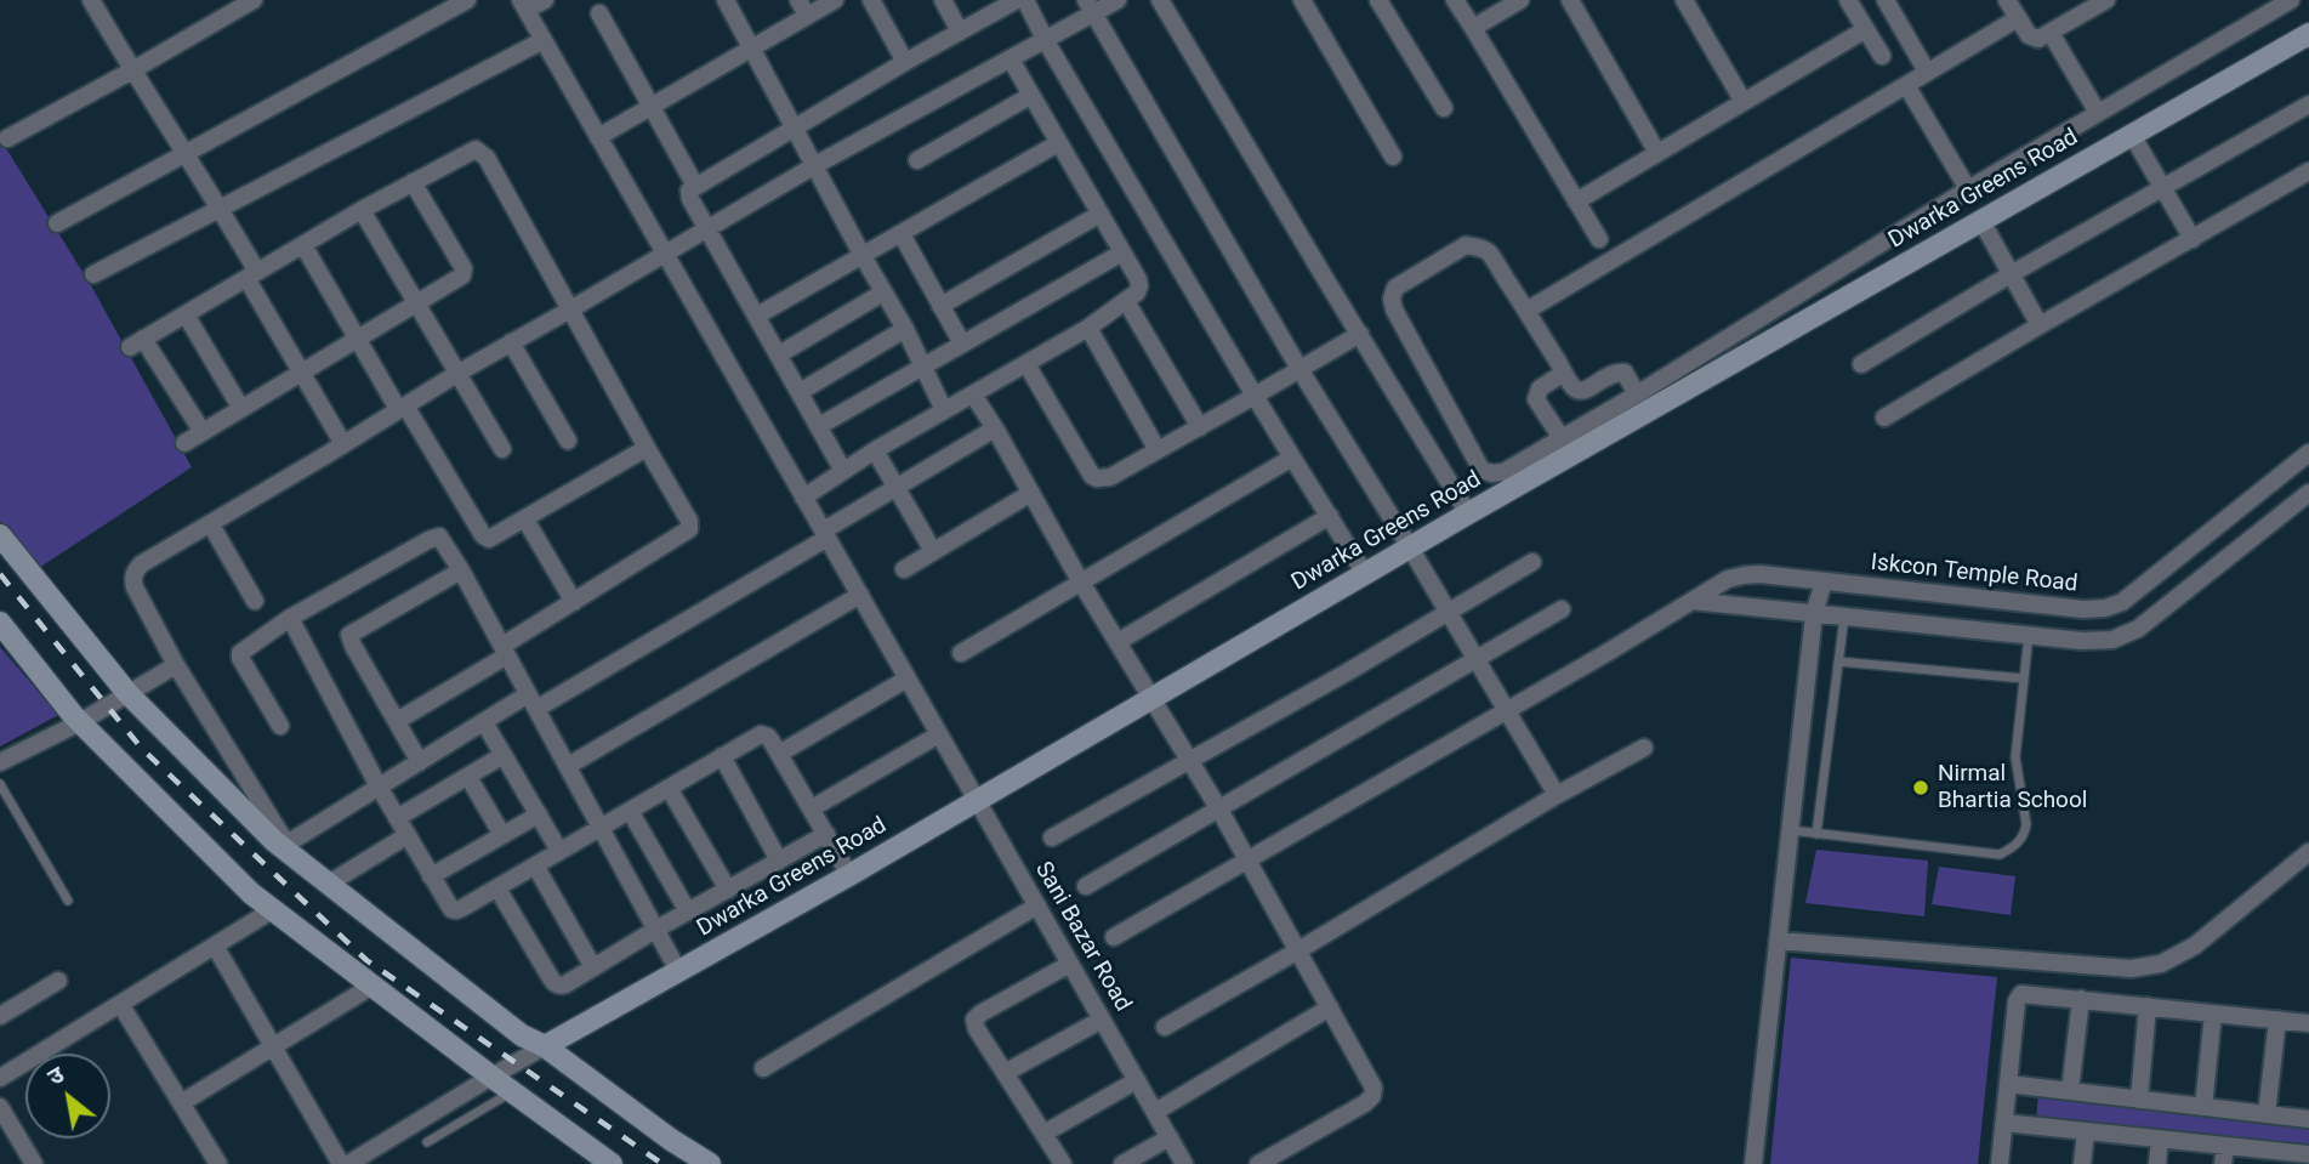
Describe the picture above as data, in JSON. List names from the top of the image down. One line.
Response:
{"streets":{"street":["Dwarka Greens Road","Iskcon Temple Road","Sani Bazar Road"]},"crossings":[["Dwarka Greens Road","Sani Bazar Road"]],"places":["Nirmal Bhartia School"],"north":"top left"}
